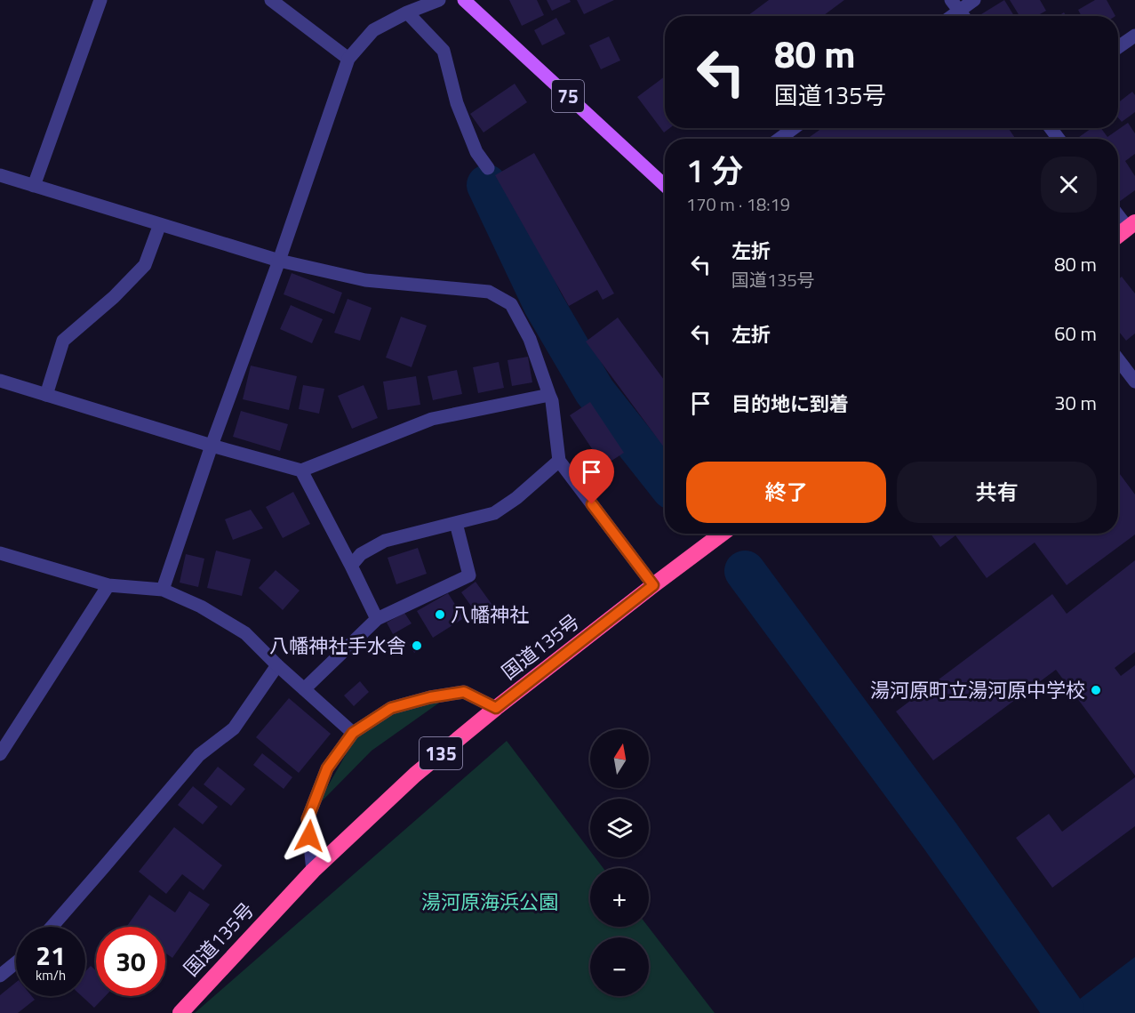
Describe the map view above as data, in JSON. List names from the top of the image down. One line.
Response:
{"streets":{"highway":["国道135号","135"],"main road":["75"]},"parks":["湯河原海浜公園"],"places":["八幡神社","八幡神社手水舎","湯河原町立湯河原中学校"],"north":"top","page":{"turn":["80 m","国道135号"],"heading":["1 分","170 m · 18:19"],"list":[{"name":"左折","note":"国道135号","value":"80 m"},{"name":"左折","value":"60 m"},{"name":"目的地に到着","value":"30 m"}],"buttons":["終了","共有"],"map_buttons":["+","−"],"speed":"21 km/h","limit":"30"}}
